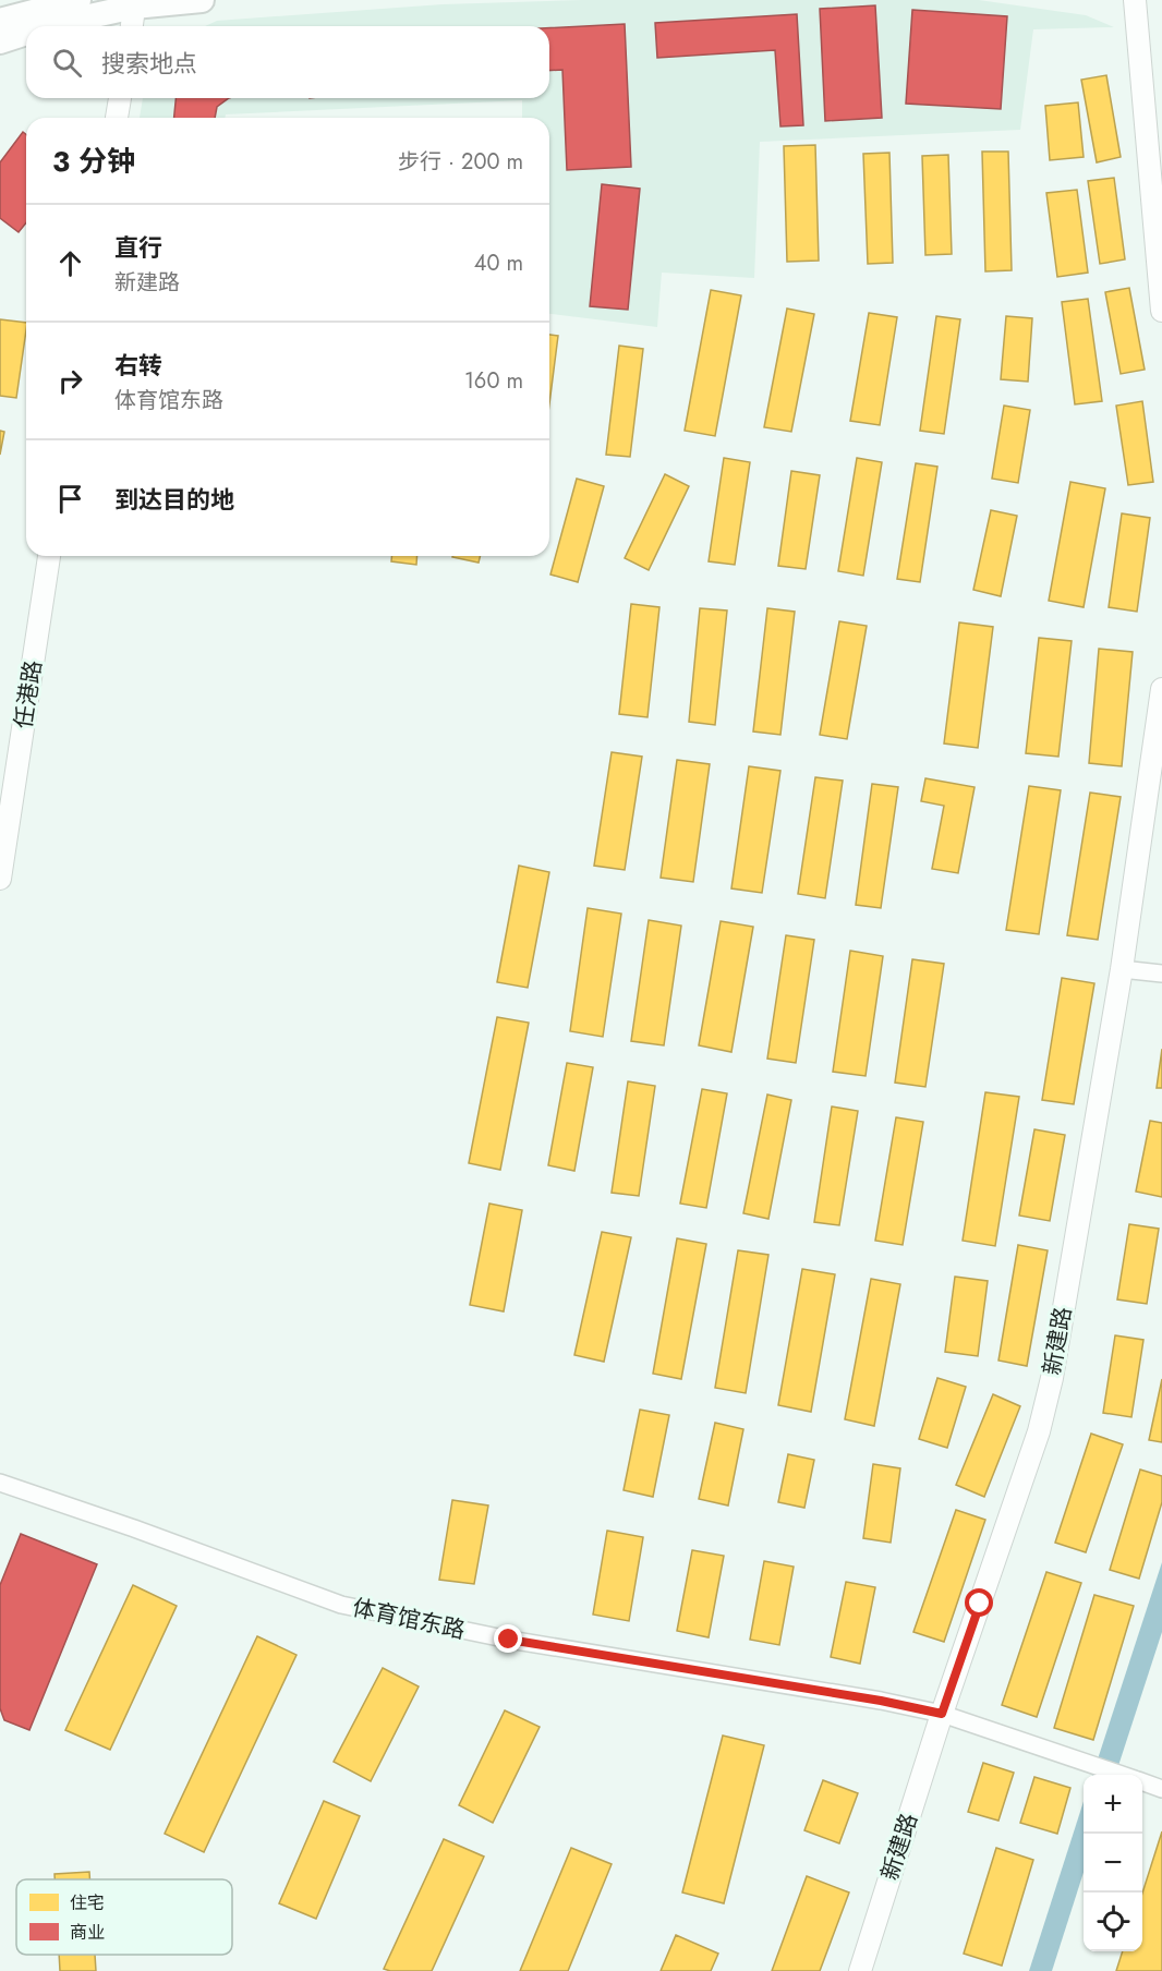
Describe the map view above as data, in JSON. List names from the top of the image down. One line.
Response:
{"streets":{"street":["任港路","新建路","体育馆东路"]},"crossings":[["新建路","体育馆东路"]],"legend":["住宅","商业"],"page":{"search":"搜索地点","heading":["3 分钟","步行 · 200 m"],"list":[["直行","新建路","40 m"],["右转","体育馆东路","160 m"],"到达目的地"],"map_buttons":["+","−"]}}
